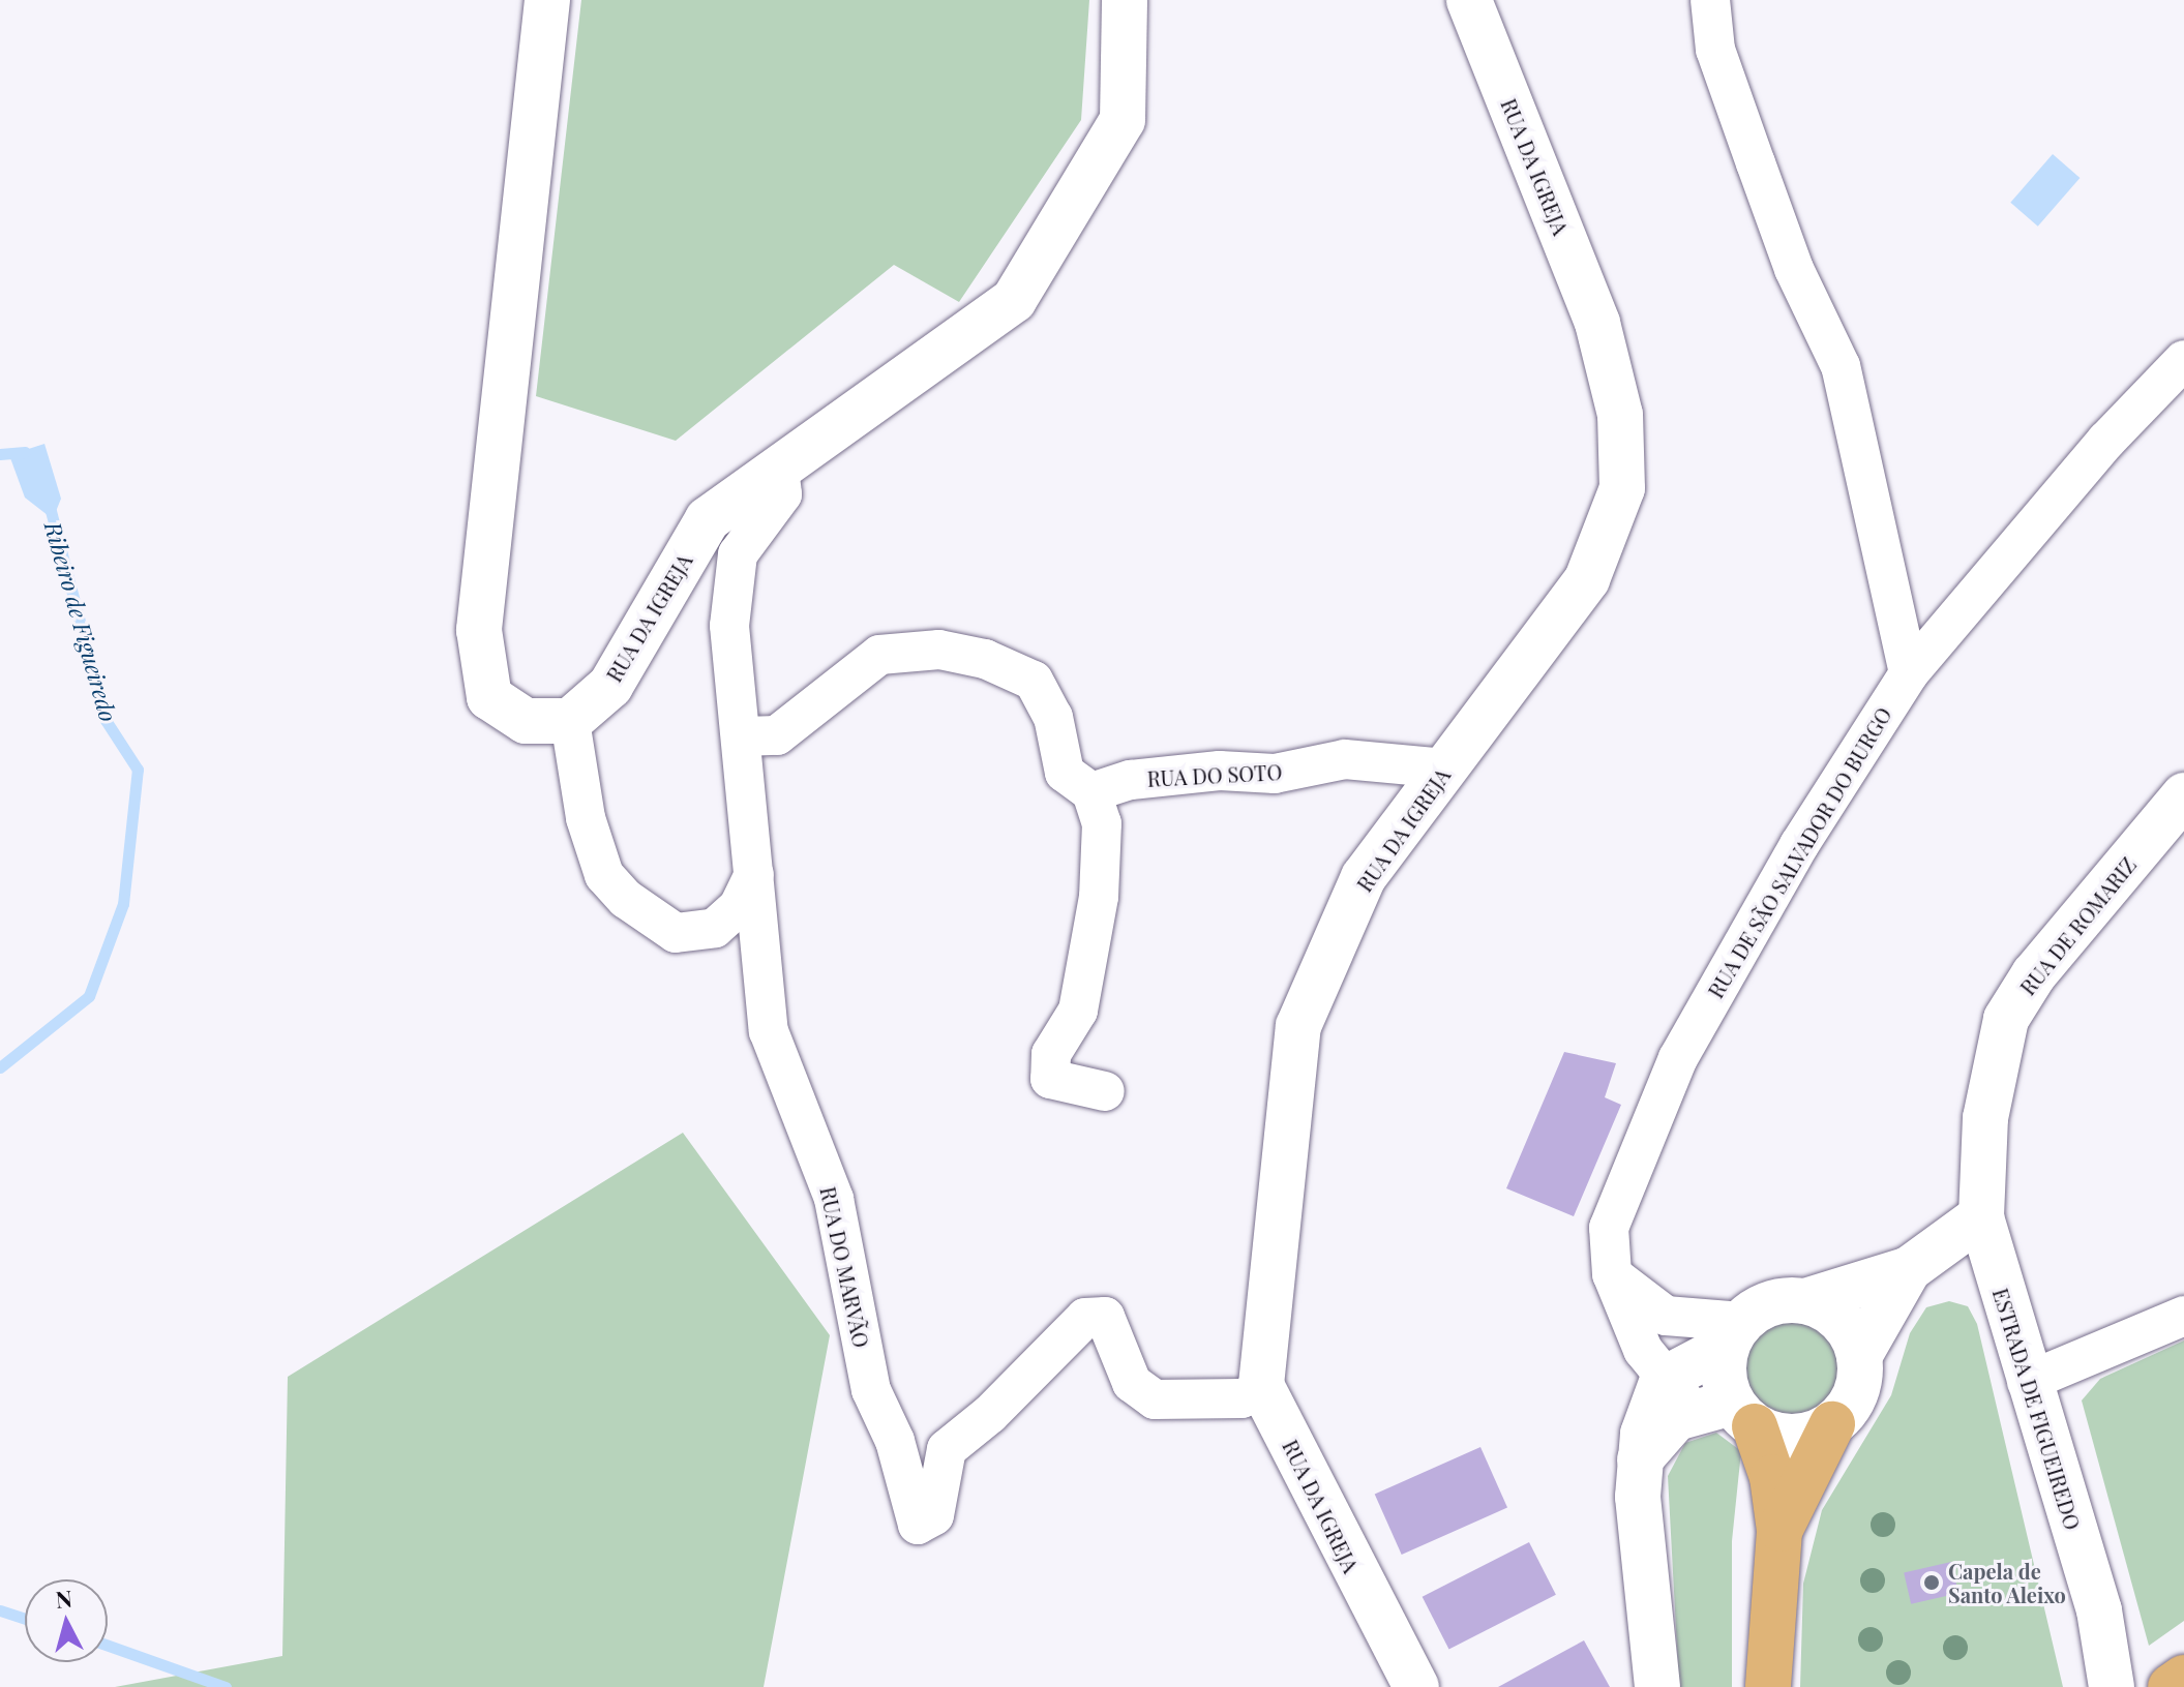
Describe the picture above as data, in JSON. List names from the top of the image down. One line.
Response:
{"streets":{"street":["RUA DA IGREJA","RUA DO SOTO","RUA DE SÃO SALVADOR DO BURGO","RUA DE ROMARIZ","RUA DO MARVÃO","ESTRADA DE FIGUEIREDO"]},"crossings":[["RUA DA IGREJA","RUA DO SOTO"],["RUA DA IGREJA","RUA DO MARVÃO"],["RUA DE ROMARIZ","ESTRADA DE FIGUEIREDO"]],"water":["Ribeiro de Figueiredo"],"places":["Capela de Santo Aleixo"],"north":"top"}
